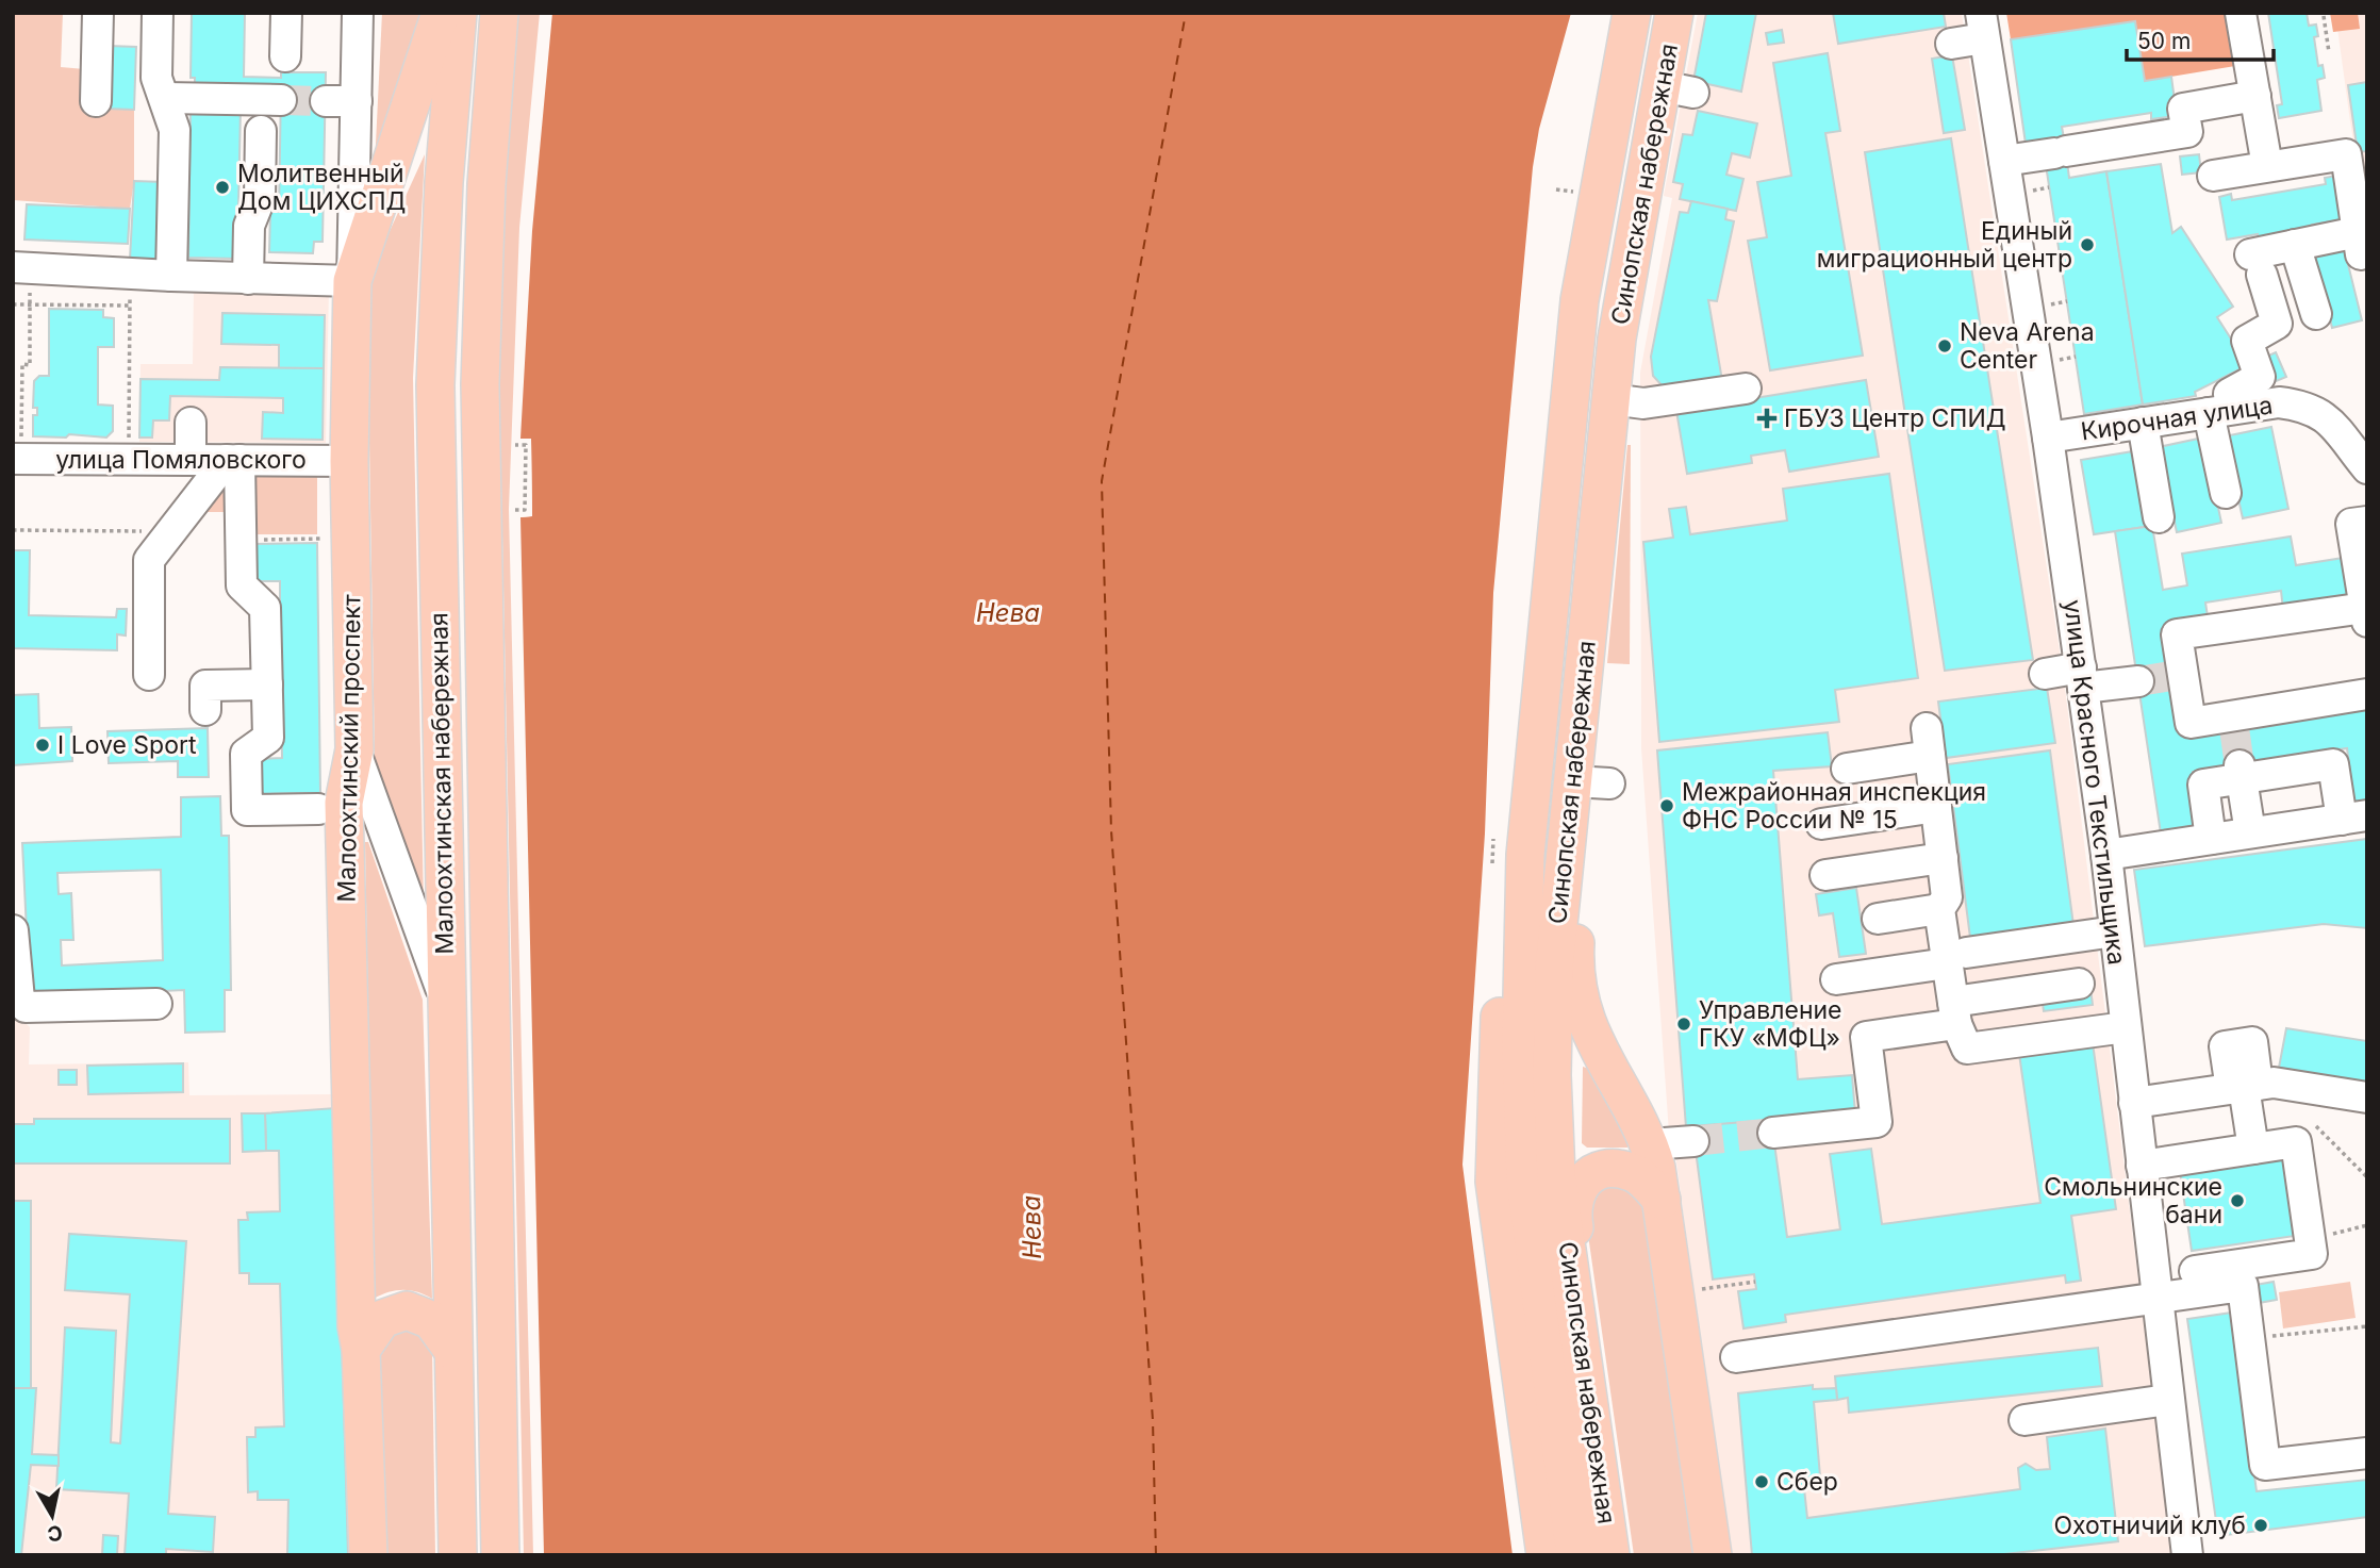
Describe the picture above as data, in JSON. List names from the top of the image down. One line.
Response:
{"streets":{"main road":["Синопская набережная","Малоохтинский проспект","Малоохтинская набережная"],"street":["Кирочная улица","улица Помяловского","улица Красного Текстильщика"]},"crossings":[["Кирочная улица","улица Красного Текстильщика"],["улица Помяловского","Малоохтинский проспект"]],"water":["Нева"],"places":{"other":["Молитвенный Дом ЦИХСПД","Единый миграционный центр","Neva Arena Center","I Love Sport","Межрайонная инспекция ФНС России № 15","Управление ГКУ «МФЦ»","Смольнинские бани","Сбер","Охотничий клуб"],"health":["ГБУЗ Центр СПИД"]},"scale_bar":"50 m","north":"bottom"}
